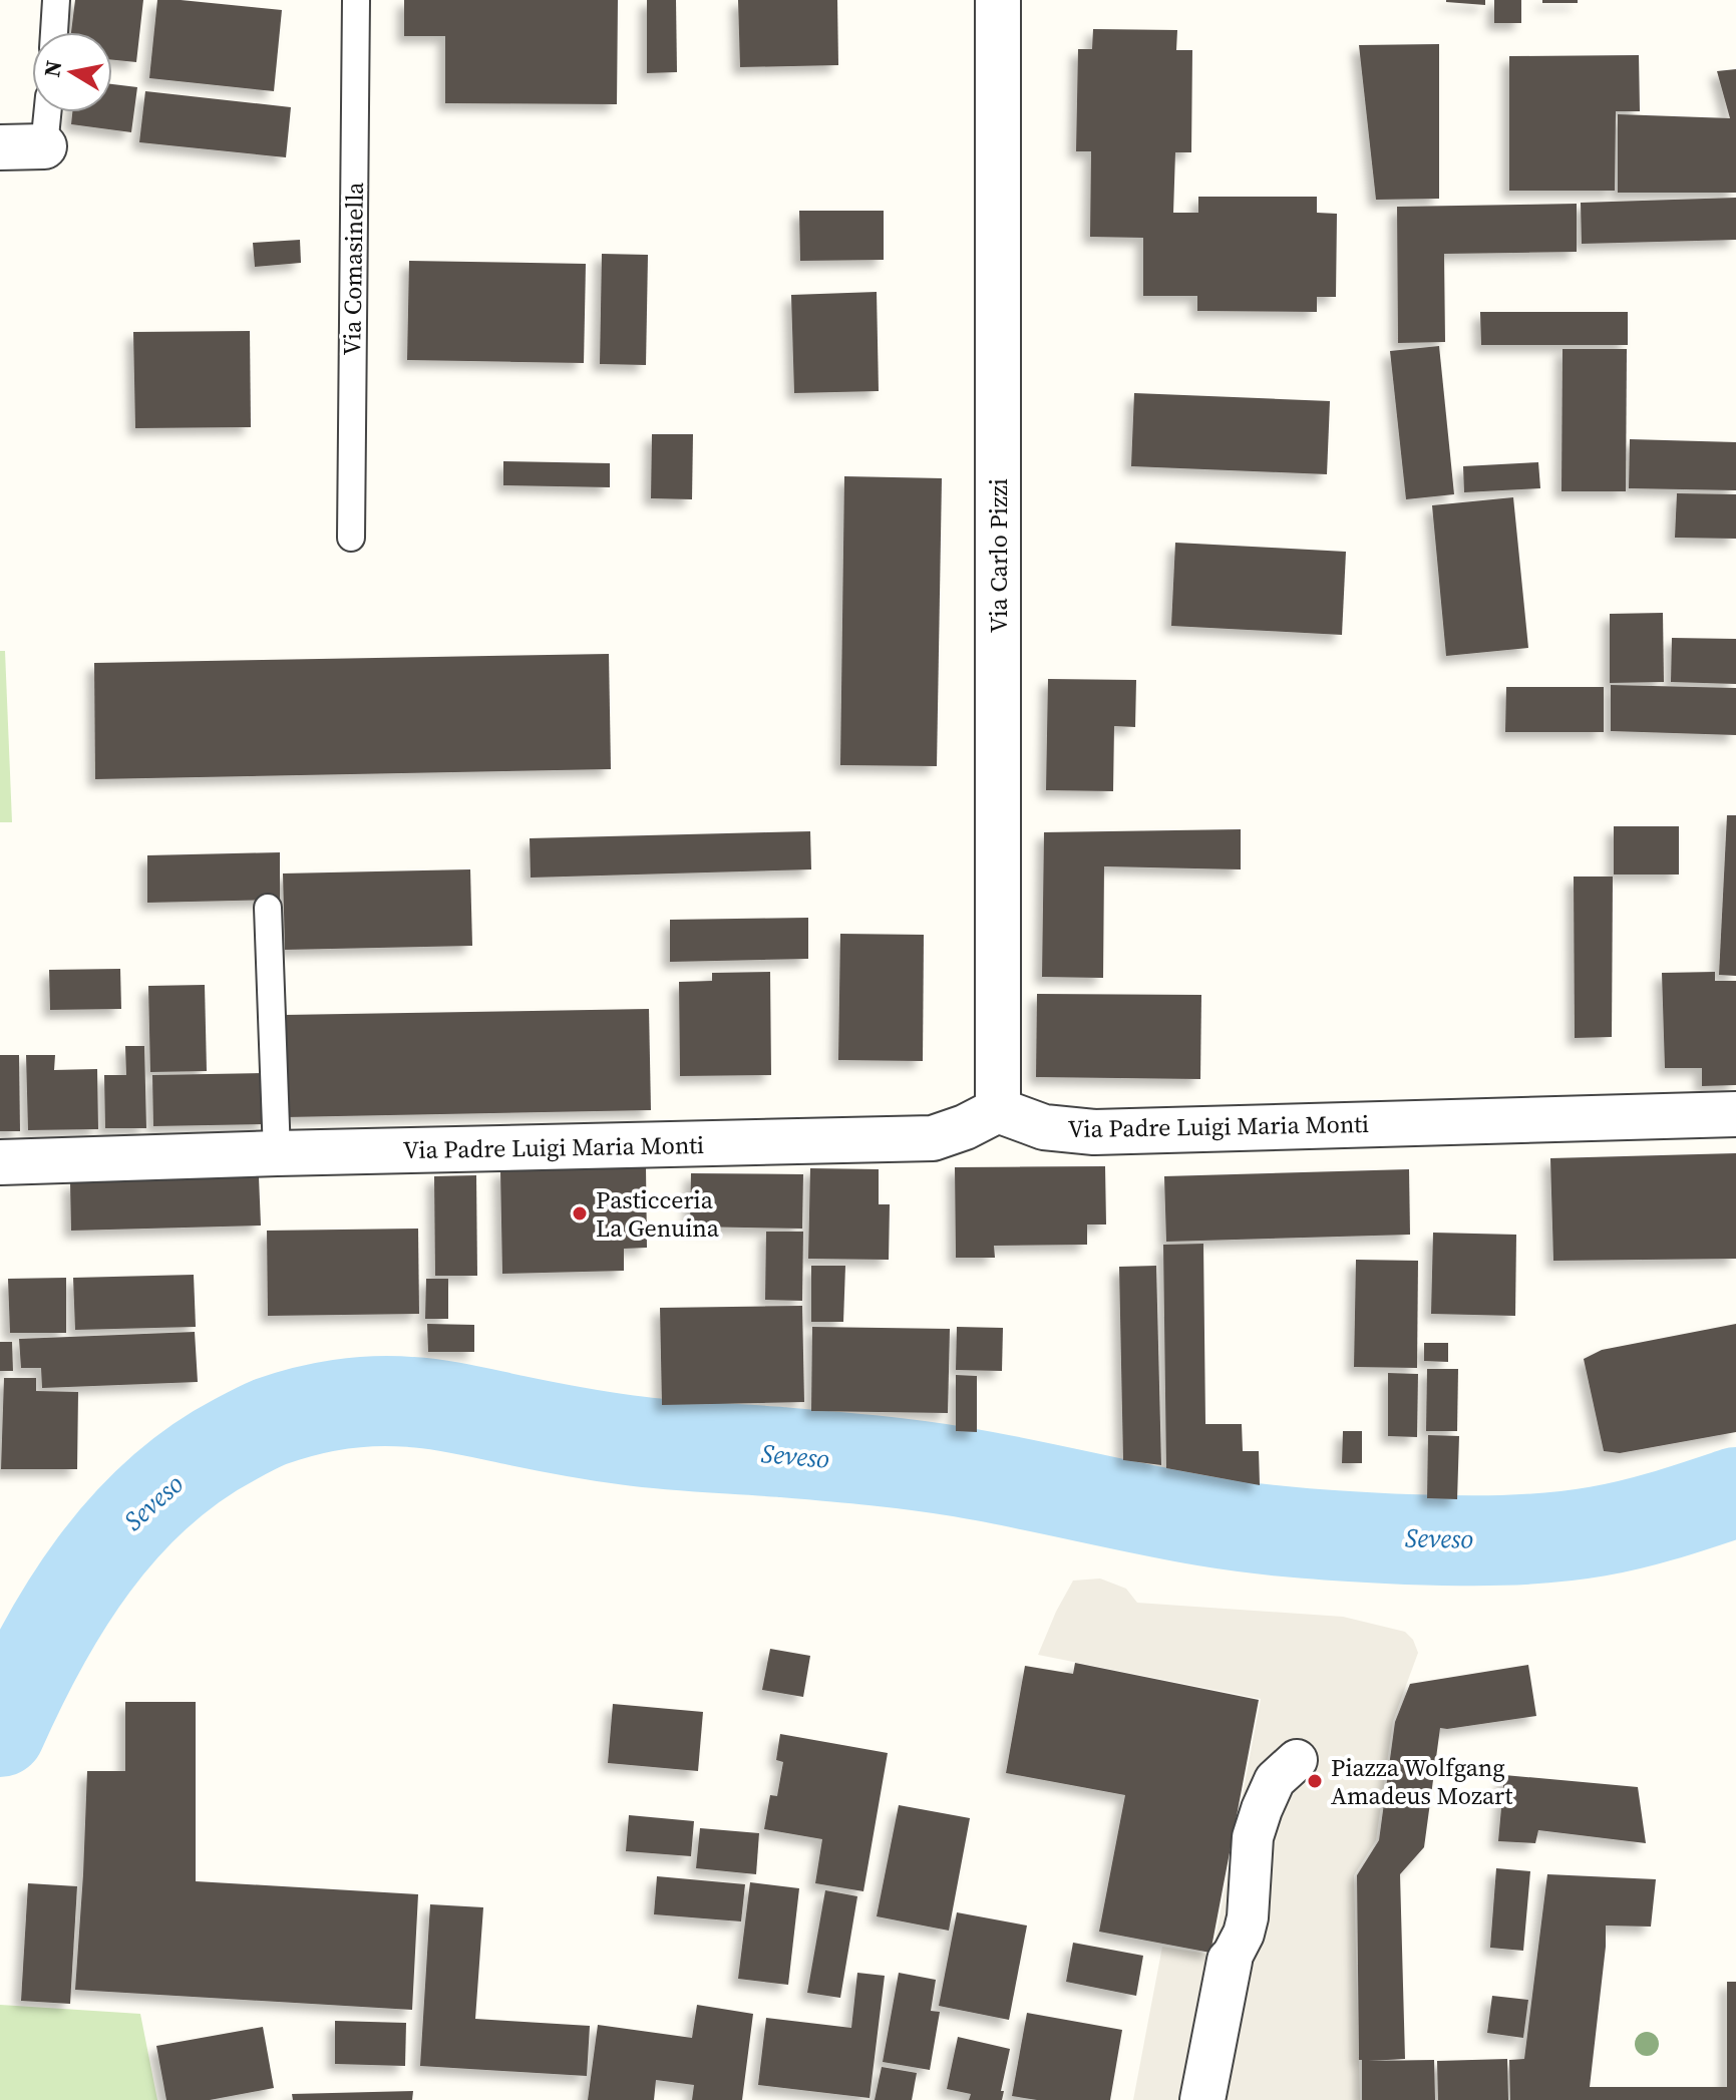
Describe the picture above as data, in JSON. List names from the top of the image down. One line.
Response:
{"streets":{"street":["Via Carlo Pizzi","Via Padre Luigi Maria Monti"],"lane":["Via Comasinella"]},"crossings":[["Via Carlo Pizzi","Via Padre Luigi Maria Monti"]],"water":["Seveso"],"places":["Pasticceria La Genuina","Piazza Wolfgang Amadeus Mozart"],"north":"left"}
